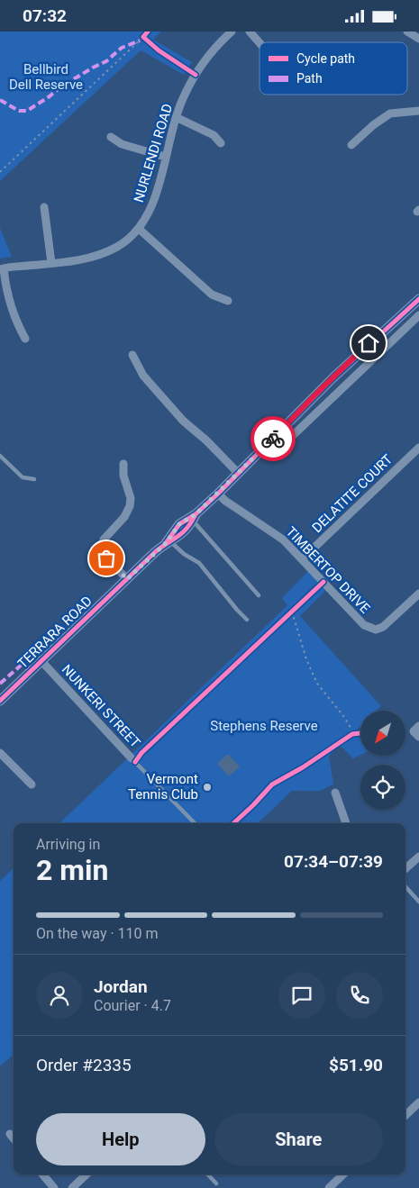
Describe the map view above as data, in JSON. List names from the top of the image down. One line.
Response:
{"streets":{"main road":["TERRARA ROAD"],"street":["NURLENDI ROAD","DELATITE COURT","TIMBERTOP DRIVE","NUNKERI STREET"]},"crossings":[["DELATITE COURT","TIMBERTOP DRIVE"],["TIMBERTOP DRIVE","TERRARA ROAD"],["TERRARA ROAD","NUNKERI STREET"]],"parks":["Bellbird Dell Reserve","Stephens Reserve"],"places":["Vermont Tennis Club"],"legend":["Cycle path","Path"],"north":"bottom left","page":{"status":"07:32","heading":["2 min","Arriving in","07:34–07:39"],"panel":["Jordan","Courier · 4.7","Order #2335","$51.90"],"bar":"On the way · 110 m","buttons":["Help","Share"]}}
